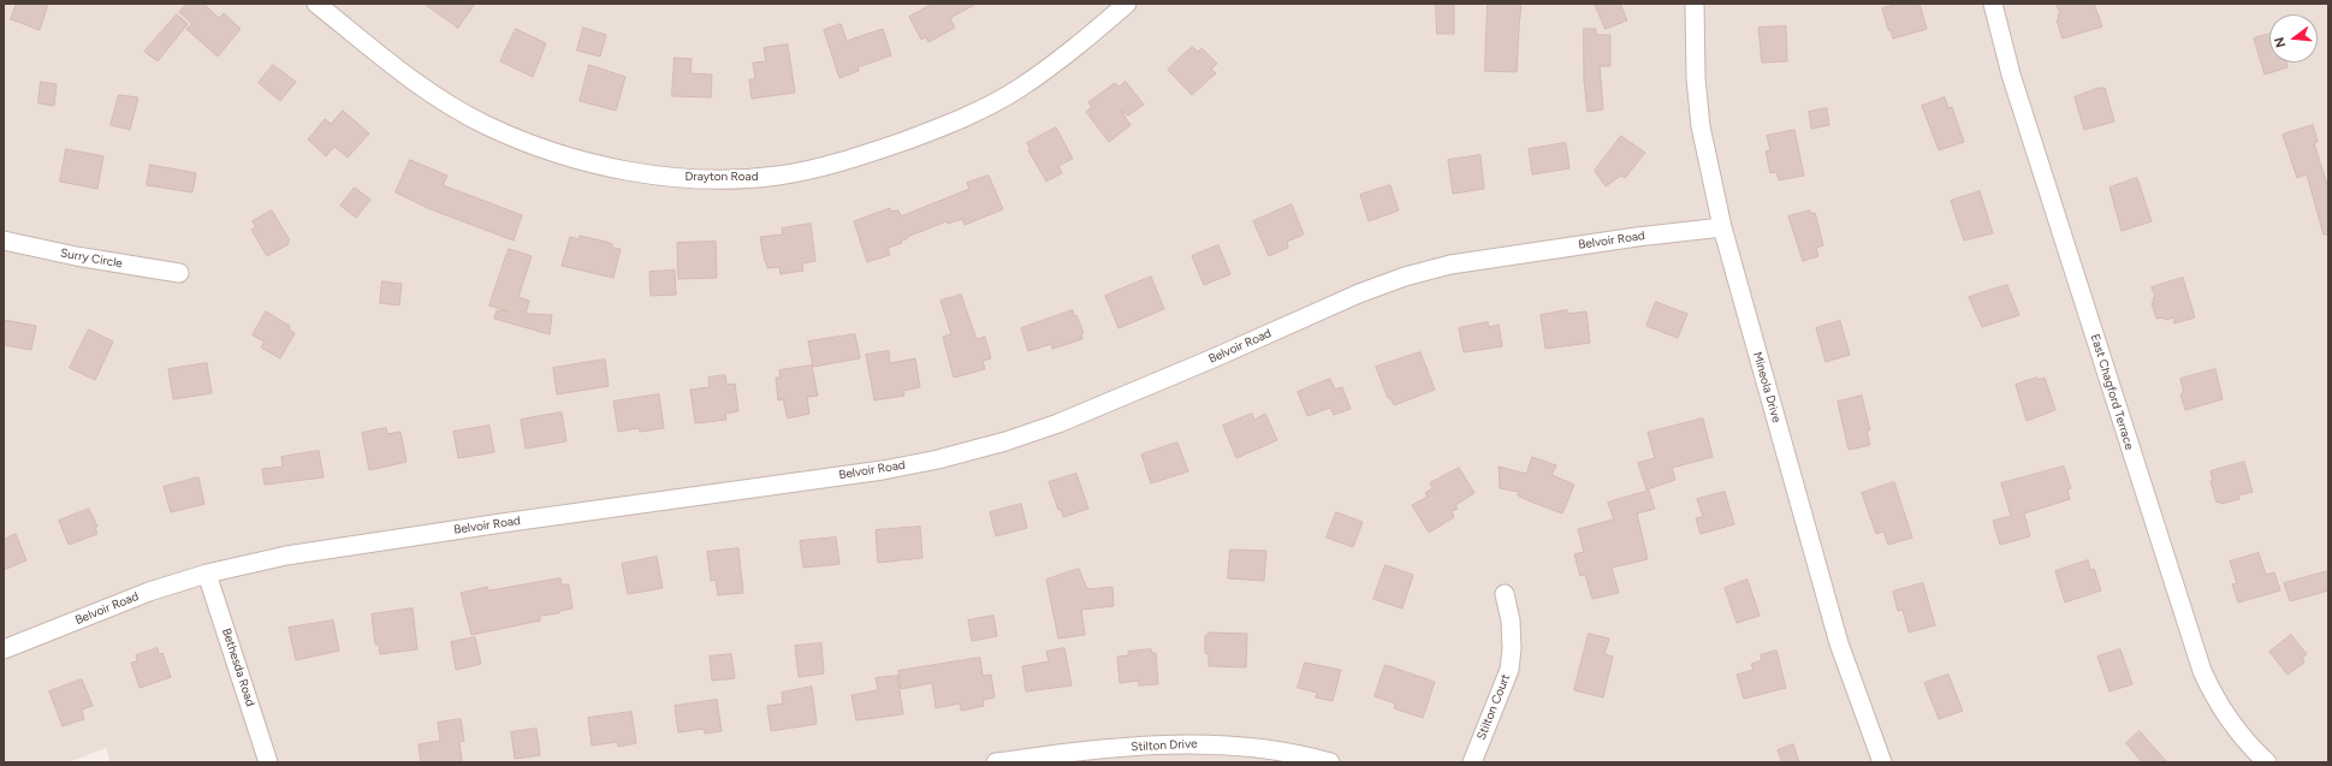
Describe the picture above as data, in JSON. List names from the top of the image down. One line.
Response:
{"streets":{"street":["Drayton Road","Belvoir Road","Surry Circle","Mineola Drive","East Chagford Terrace","Bethesda Road","Stilton Court","Stilton Drive"]},"crossings":[["Belvoir Road","Mineola Drive"],["Belvoir Road","Bethesda Road"]],"north":"left"}
